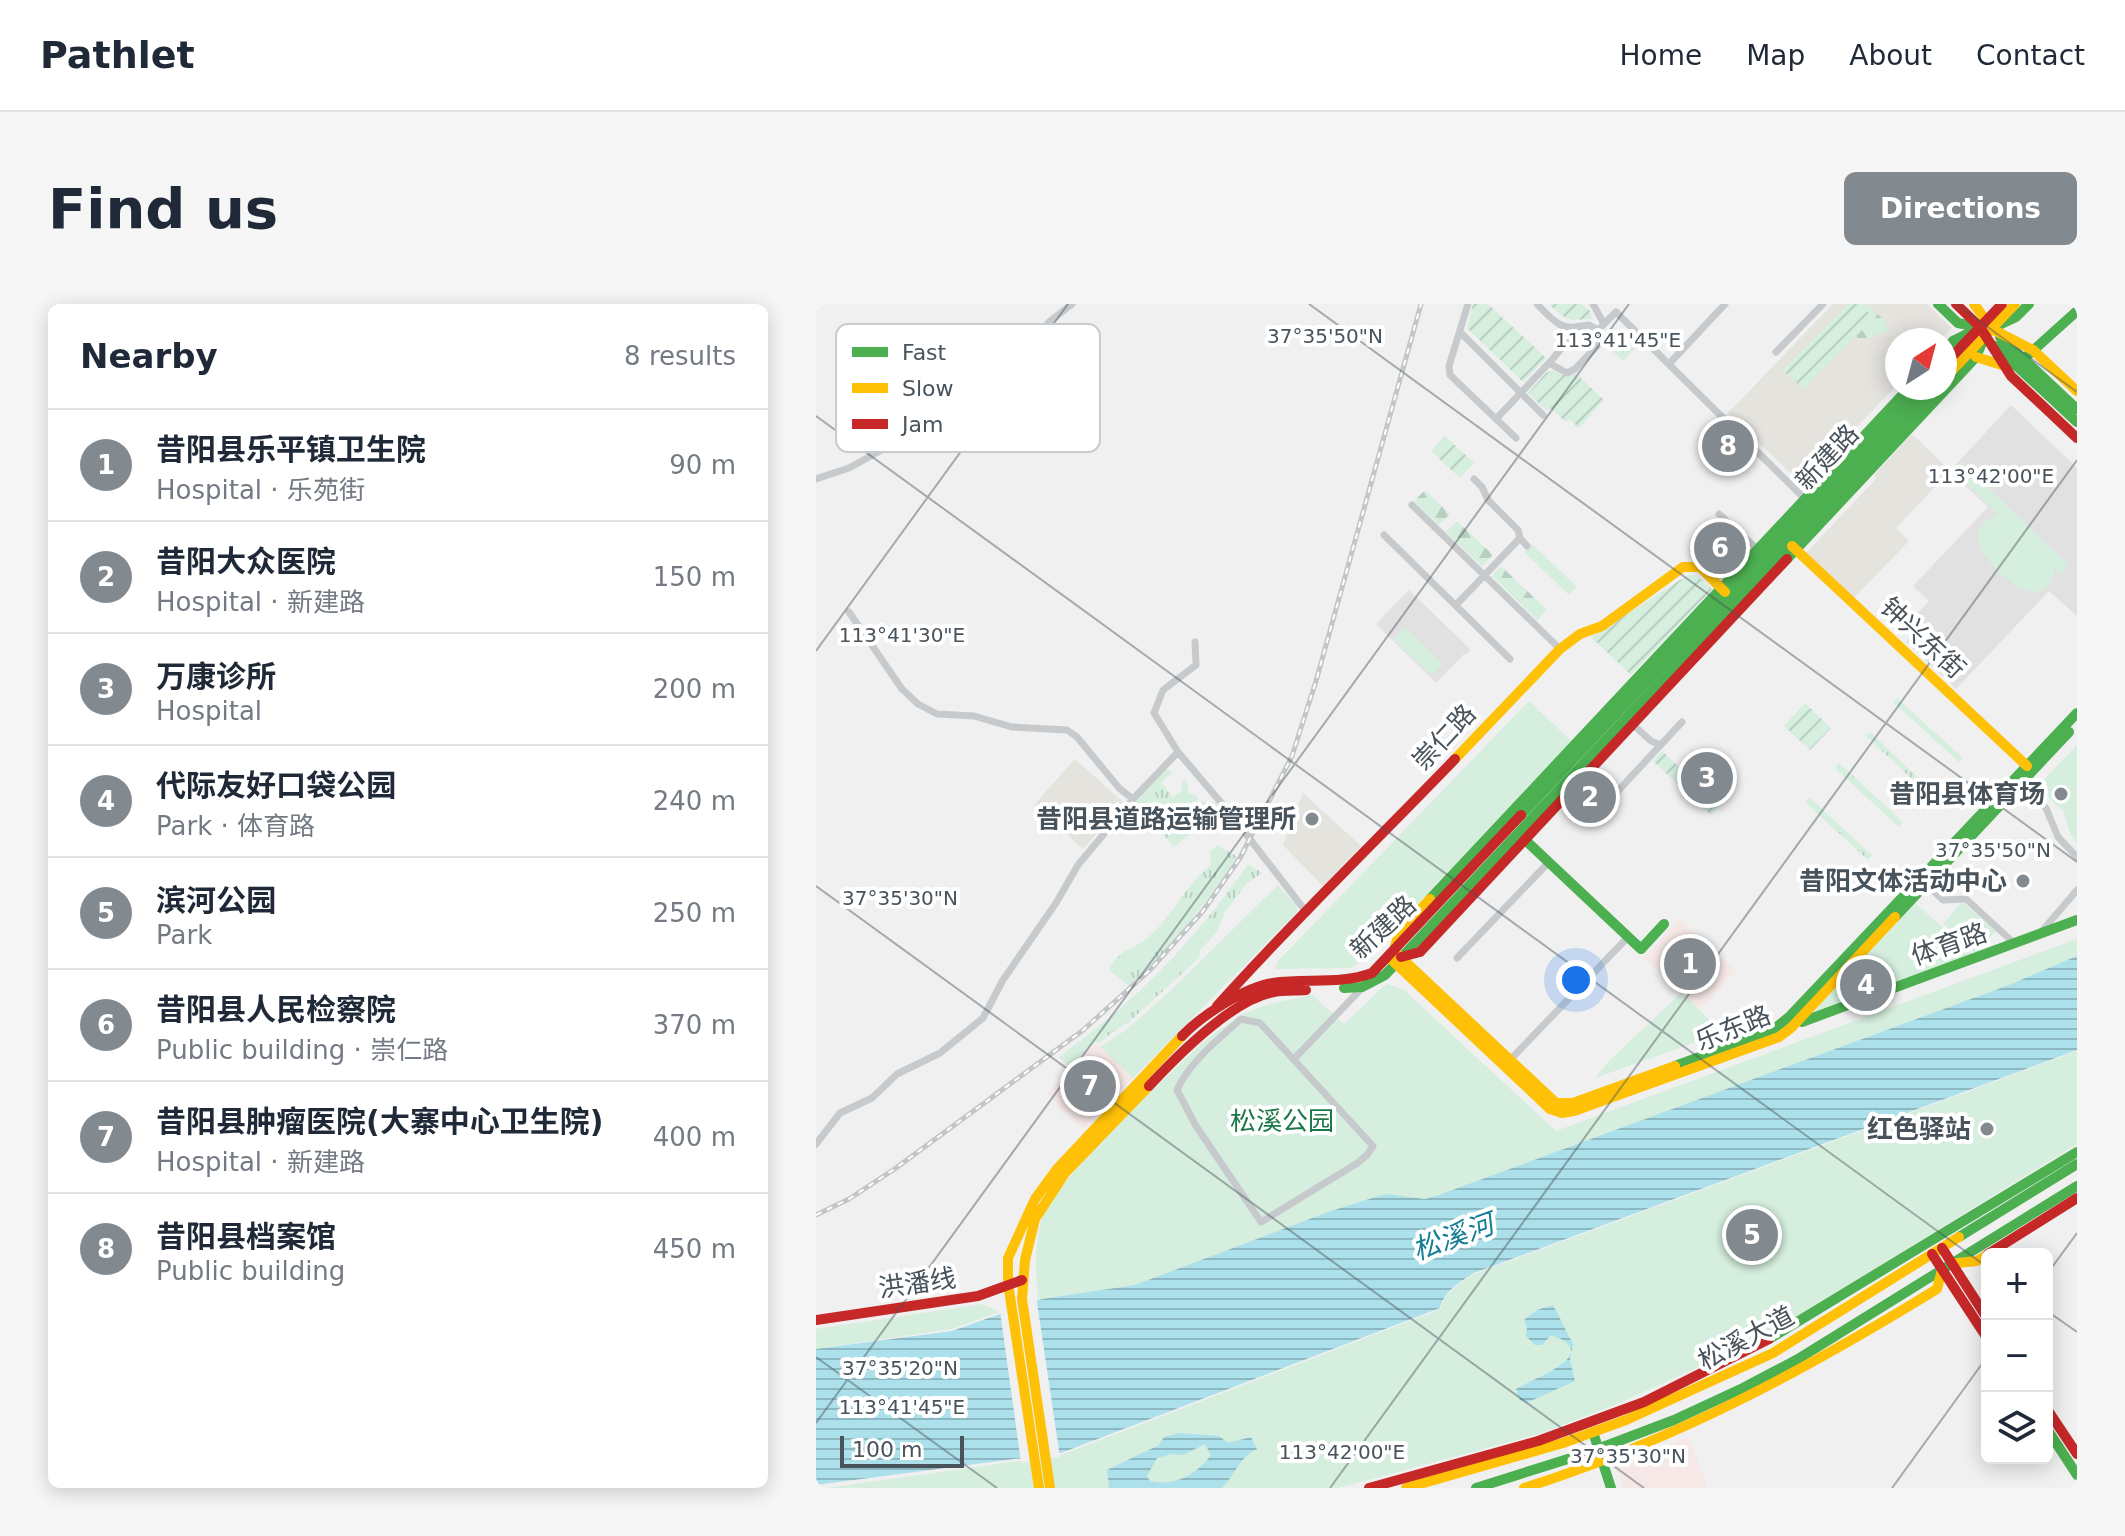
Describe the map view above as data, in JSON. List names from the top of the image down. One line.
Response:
{"streets":{"main road":["新建路","钟兴东街","崇仁路","体育路","乐东路","洪潘线","松溪大道"]},"crossings":[["新建路","钟兴东街"],["新建路","崇仁路"],["新建路","乐东路"],["新建路","洪潘线"],["钟兴东街","乐东路"],["体育路","乐东路"]],"water":["松溪河"],"parks":["松溪公园"],"places":["昔阳县体育场","昔阳县道路运输管理所","昔阳文体活动中心","红色驿站"],"legend":["Fast","Slow","Jam"],"scale_bar":"100 m","north":"top right","page":{"header":"Pathlet","nav":["Home","Map","About","Contact"],"buttons":"Directions","title":"Find us","heading":["Nearby","8 results"],"list":[{"mark":"1","name":"昔阳县乐平镇卫生院","note":"Hospital · 乐苑街","value":"90 m"},{"mark":"2","name":"昔阳大众医院","note":"Hospital · 新建路","value":"150 m"},{"mark":"3","name":"万康诊所","note":"Hospital","value":"200 m"},{"mark":"4","name":"代际友好口袋公园","note":"Park · 体育路","value":"240 m"},{"mark":"5","name":"滨河公园","note":"Park","value":"250 m"},{"mark":"6","name":"昔阳县人民检察院","note":"Public building · 崇仁路","value":"370 m"},{"mark":"7","name":"昔阳县肿瘤医院(大寨中心卫生院)","note":"Hospital · 新建路","value":"400 m"},{"mark":"8","name":"昔阳县档案馆","note":"Public building","value":"450 m"}],"pins":["8","6","3","2","1","4","7","5"],"map_buttons":["+","−"],"scale":"100 m"},"coordinates":["37°35'50\"N","113°41'45\"E","113°42'00\"E","113°41'30\"E","37°35'30\"N","37°35'20\"N"]}
